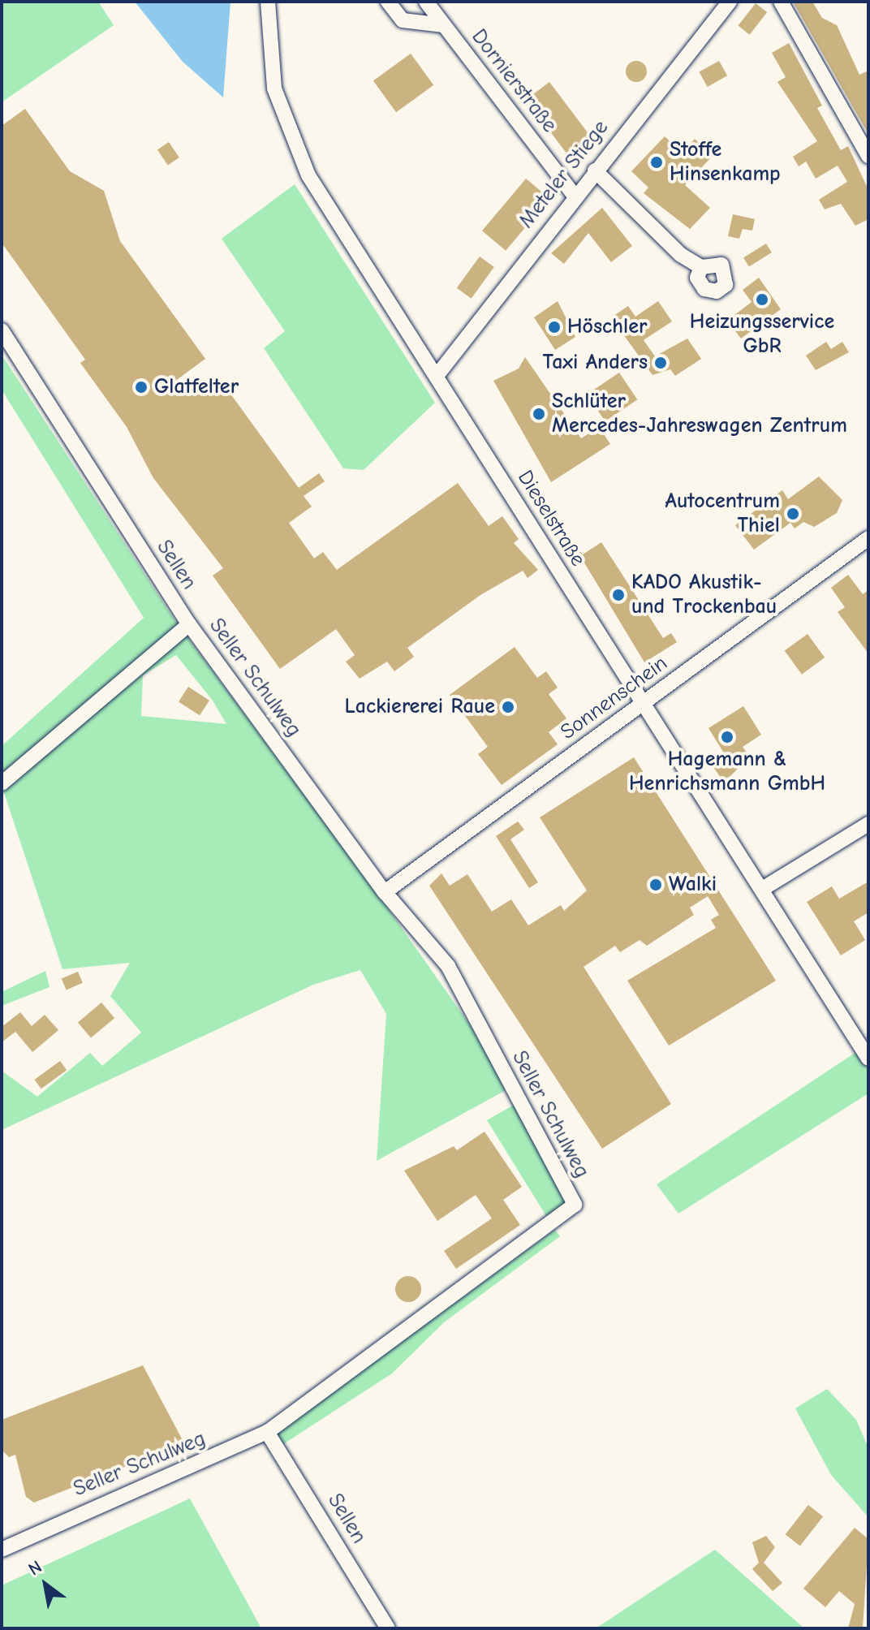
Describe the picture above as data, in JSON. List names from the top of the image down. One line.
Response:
{"streets":{"street":["Dornierstraße","Meteler Stiege","Dieselstraße","Sellen","Seller Schulweg","Sonnenschein"]},"crossings":[["Dornierstraße","Meteler Stiege"],["Meteler Stiege","Dieselstraße"],["Dieselstraße","Sonnenschein"],["Sellen","Seller Schulweg"],["Seller Schulweg","Sonnenschein"]],"places":["Stoffe Hinsenkamp","Heizungsservice GbR","Höschler","Taxi Anders","Glatfelter","Schlüter Mercedes-Jahreswagen Zentrum","Autocentrum Thiel","KADO Akustik- und Trockenbau","Lackiererei Raue","Hagemann & Henrichsmann GmbH","Walki"],"north":"top left"}
